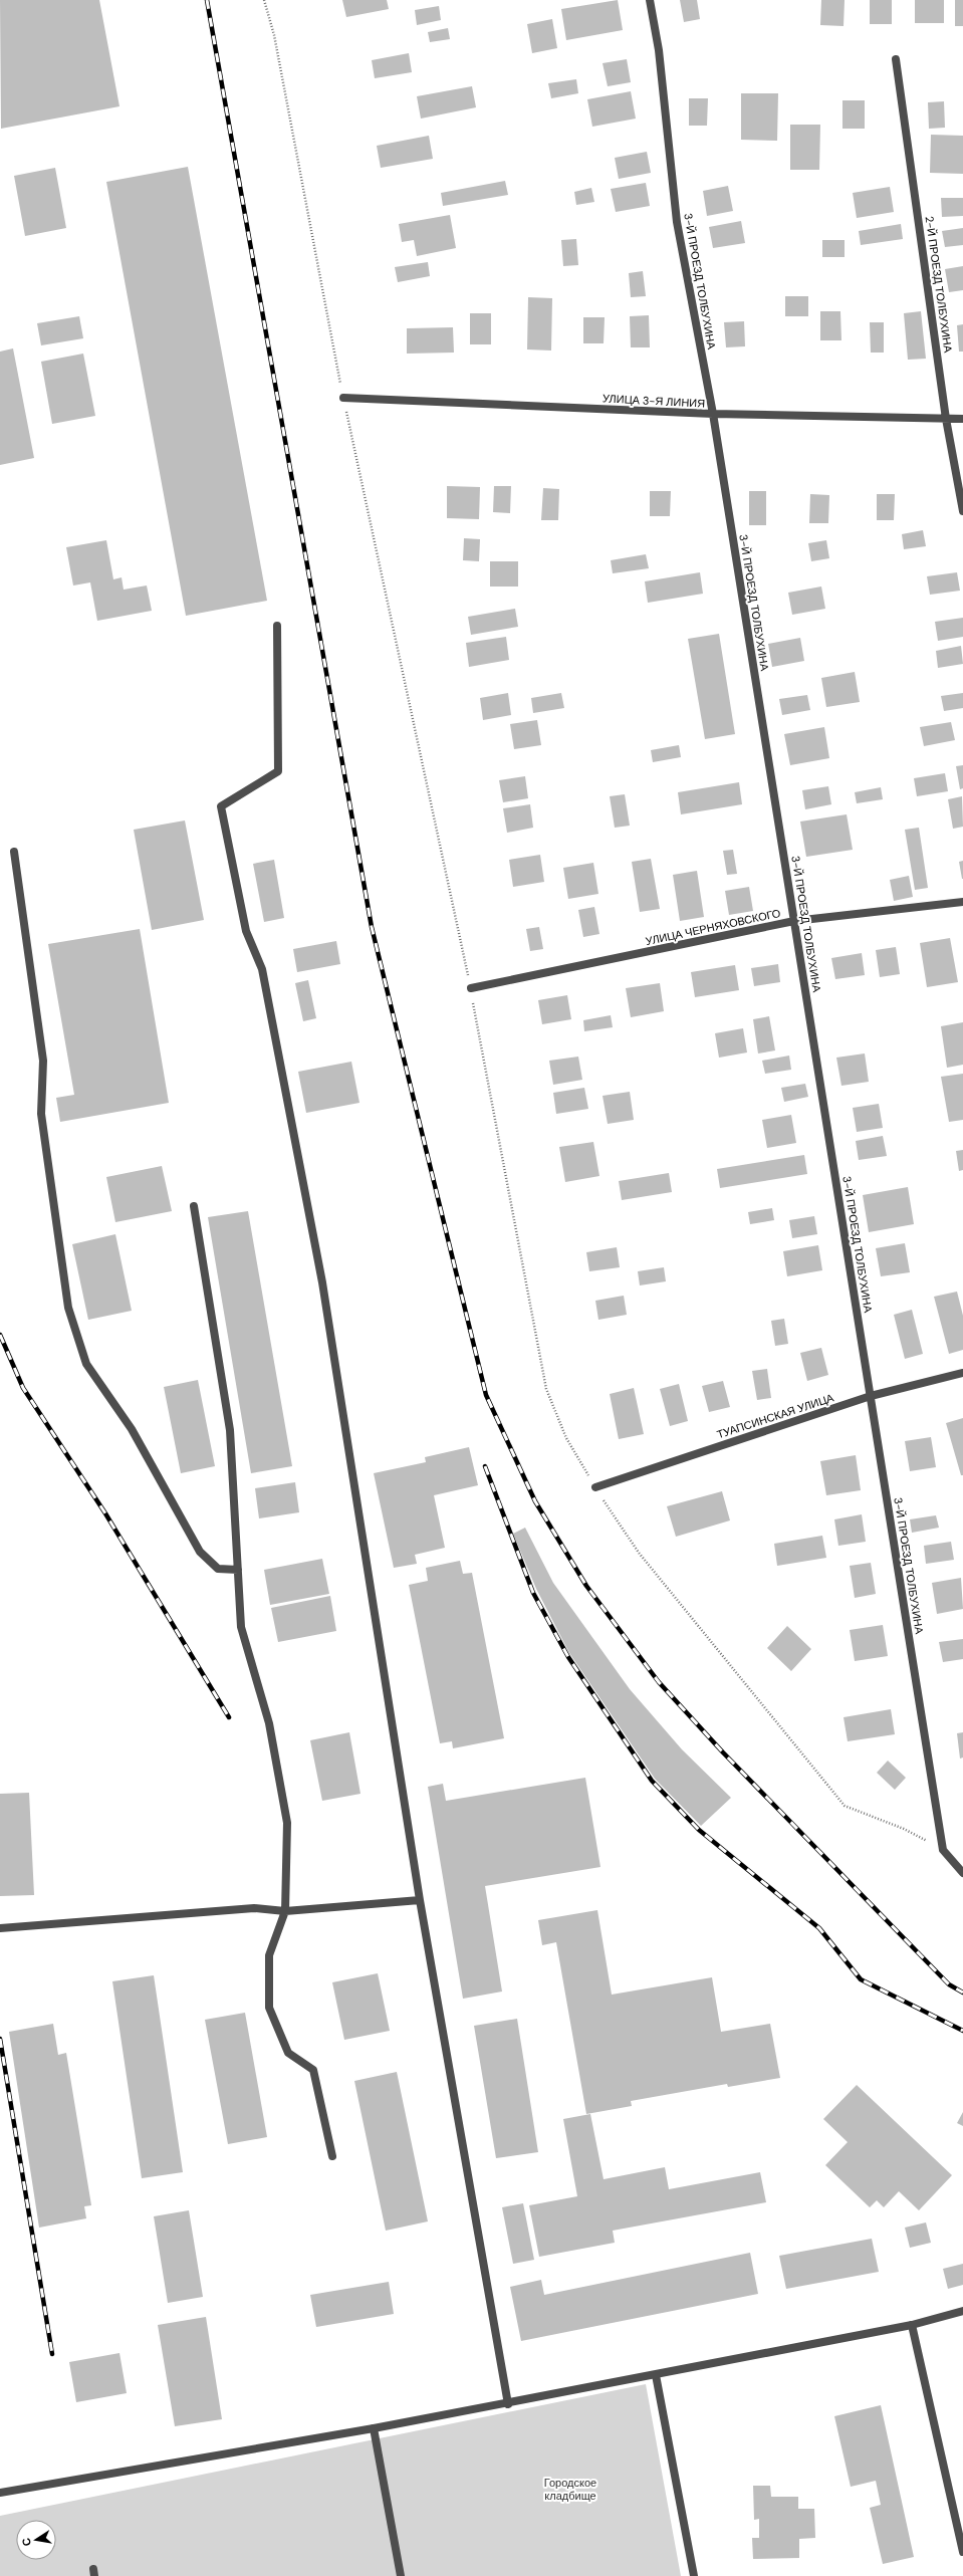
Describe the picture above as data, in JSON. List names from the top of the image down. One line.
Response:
{"streets":{"street":["3-Й ПРОЕЗД ТОЛБУХИНА","2-Й ПРОЕЗД ТОЛБУХИНА","УЛИЦА 3-Я ЛИНИЯ","УЛИЦА ЧЕРНЯХОВСКОГО","ТУАПСИНСКАЯ УЛИЦА"]},"crossings":[["3-Й ПРОЕЗД ТОЛБУХИНА","УЛИЦА 3-Я ЛИНИЯ"],["3-Й ПРОЕЗД ТОЛБУХИНА","УЛИЦА ЧЕРНЯХОВСКОГО"],["3-Й ПРОЕЗД ТОЛБУХИНА","ТУАПСИНСКАЯ УЛИЦА"],["2-Й ПРОЕЗД ТОЛБУХИНА","УЛИЦА 3-Я ЛИНИЯ"]],"parks":["Городское кладбище"],"north":"left"}
